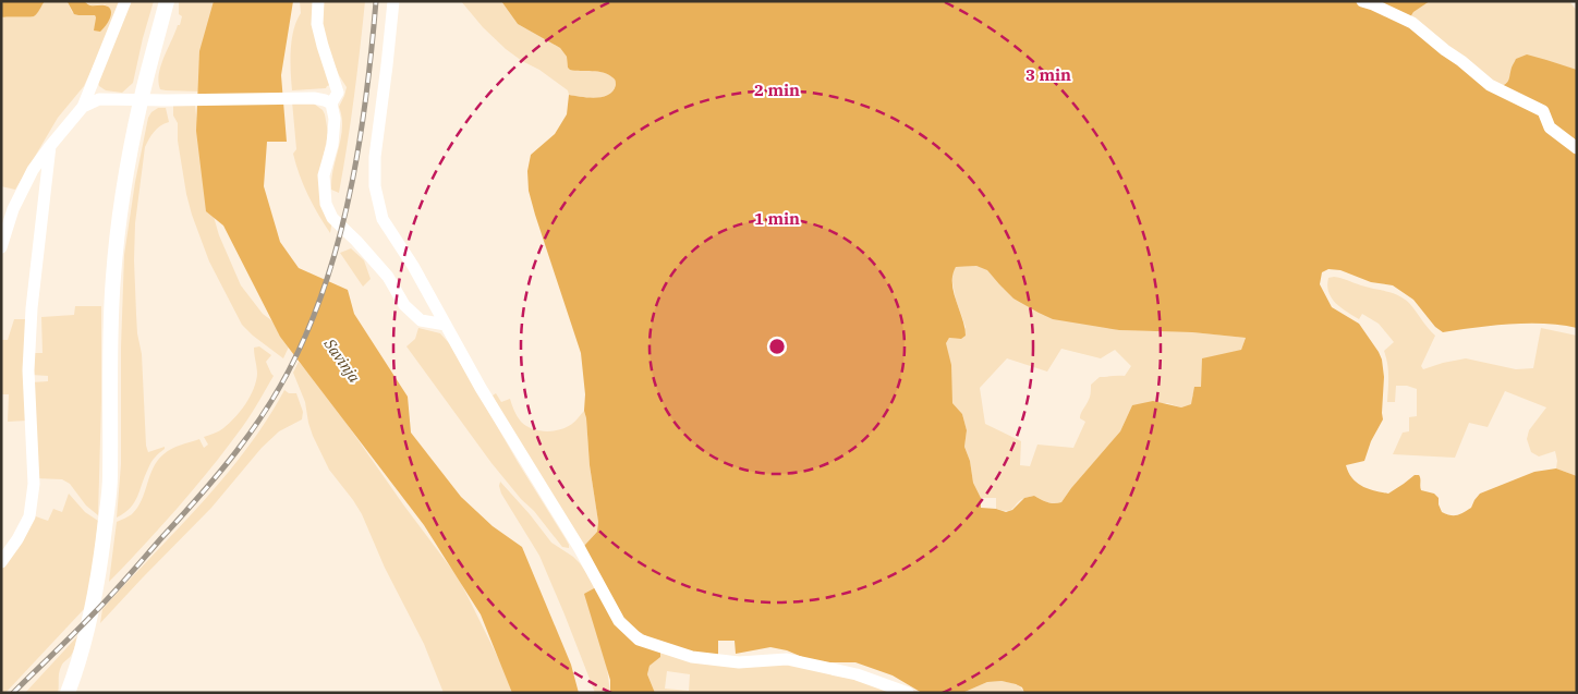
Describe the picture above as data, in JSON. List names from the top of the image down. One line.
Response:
{"water":["Savinja"],"rings":["3 min","2 min","1 min"]}
